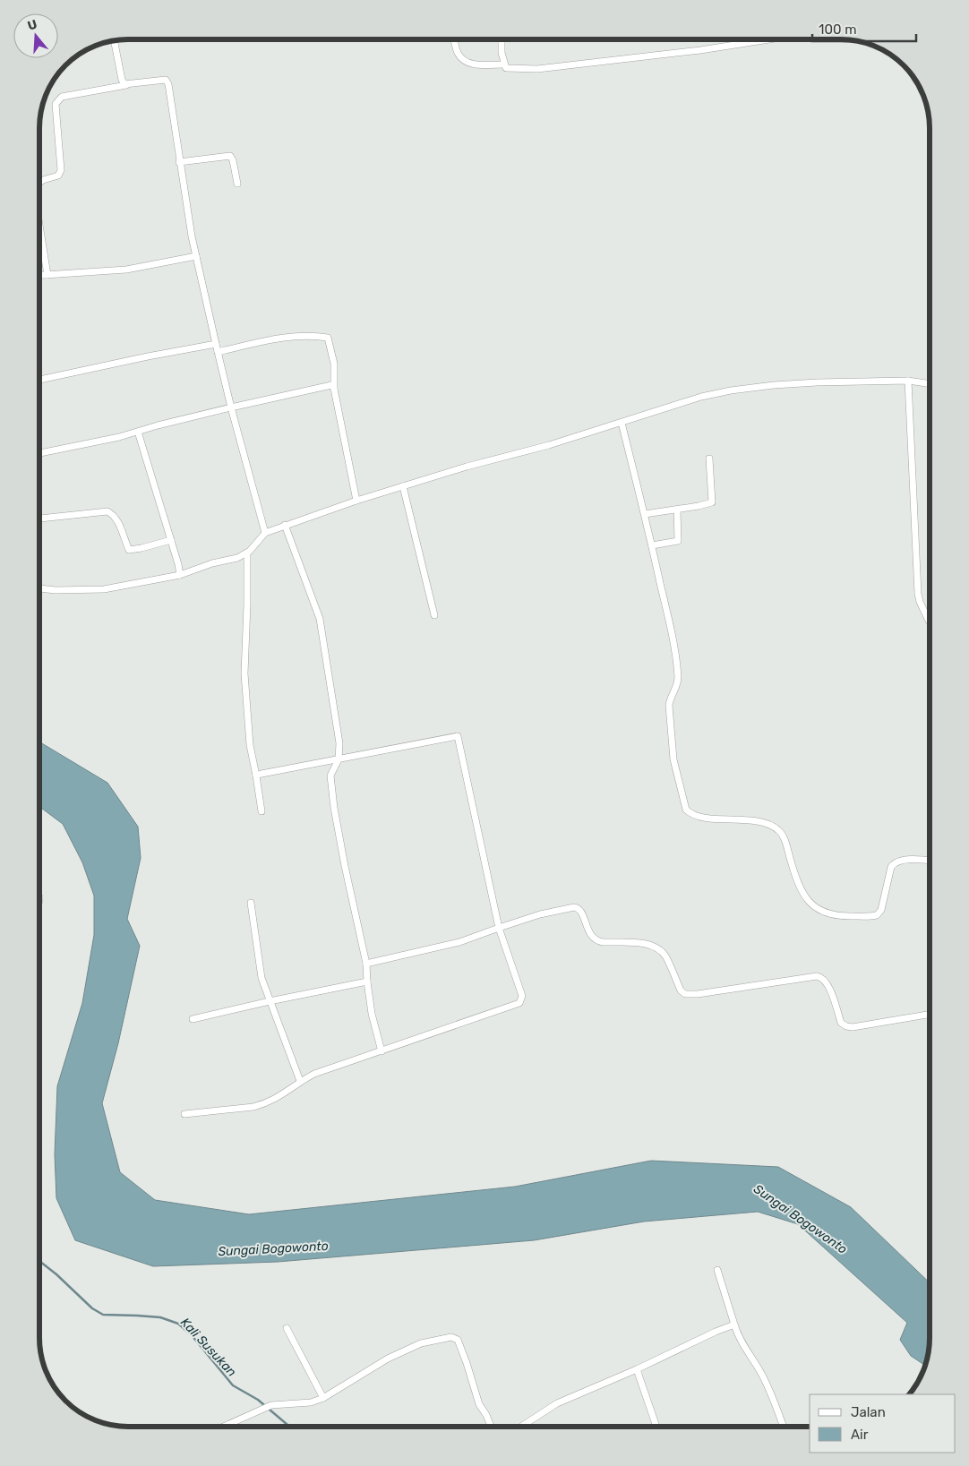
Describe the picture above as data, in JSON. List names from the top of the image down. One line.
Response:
{"water":["Sungai Bogowonto","Kali Susukan"],"legend":["Jalan","Air"],"scale_bar":"100 m","north":"top"}
